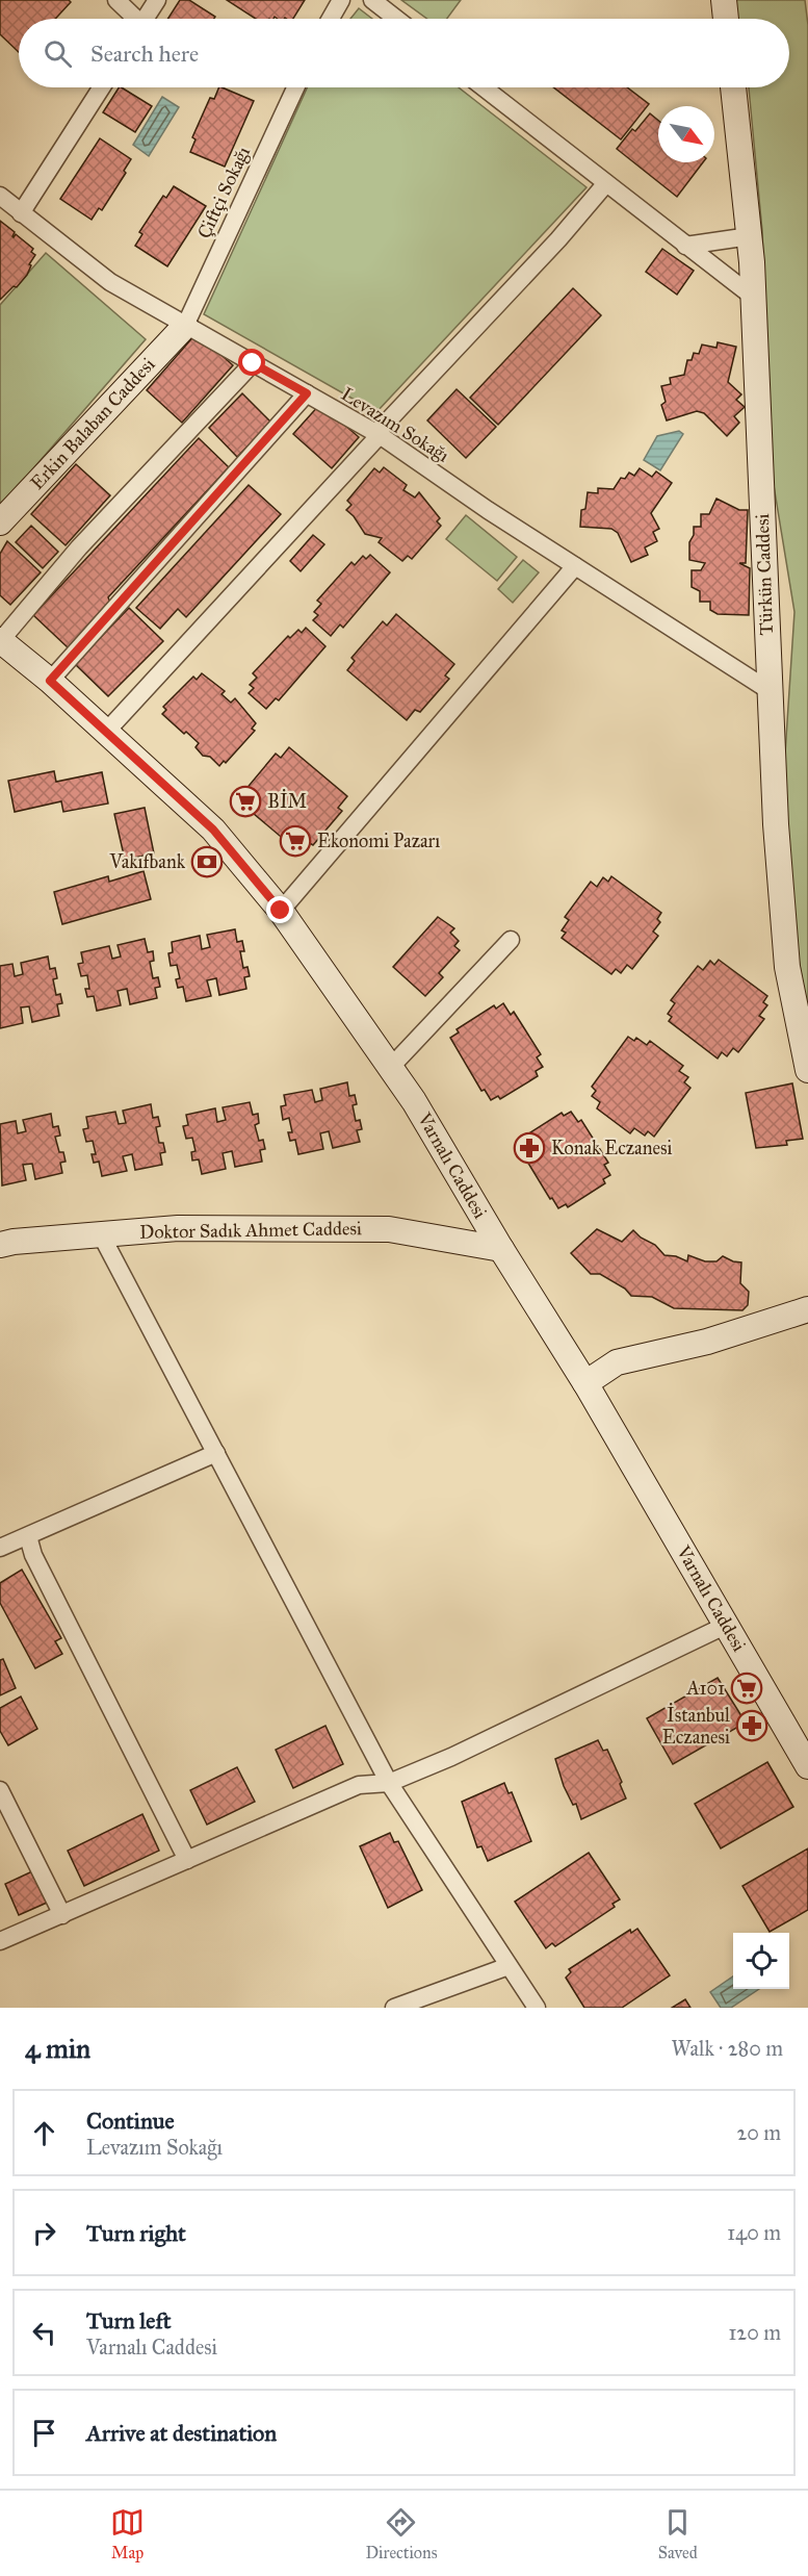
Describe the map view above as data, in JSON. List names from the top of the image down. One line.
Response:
{"streets":{"street":["Çiftçi Sokağı","Erkin Balaban Caddesi","Levazım Sokağı","Türkün Caddesi","Varnalı Caddesi","Doktor Sadık Ahmet Caddesi"]},"crossings":[["Çiftçi Sokağı","Erkin Balaban Caddesi"],["Çiftçi Sokağı","Levazım Sokağı"],["Erkin Balaban Caddesi","Levazım Sokağı"],["Levazım Sokağı","Türkün Caddesi"],["Varnalı Caddesi","Doktor Sadık Ahmet Caddesi"]],"places":{"supermarket":["BİM","Ekonomi Pazarı","A101"],"bank":["Vakıfbank"],"pharmacy":["Konak Eczanesi","İstanbul Eczanesi"]},"north":"bottom right","page":{"search":"Search here","heading":["4 min","Walk · 280 m"],"list":[["Continue","Levazım Sokağı","20 m"],["Turn right","140 m"],["Turn left","Varnalı Caddesi","120 m"],"Arrive at destination"],"nav":["Map","Directions","Saved"]}}
